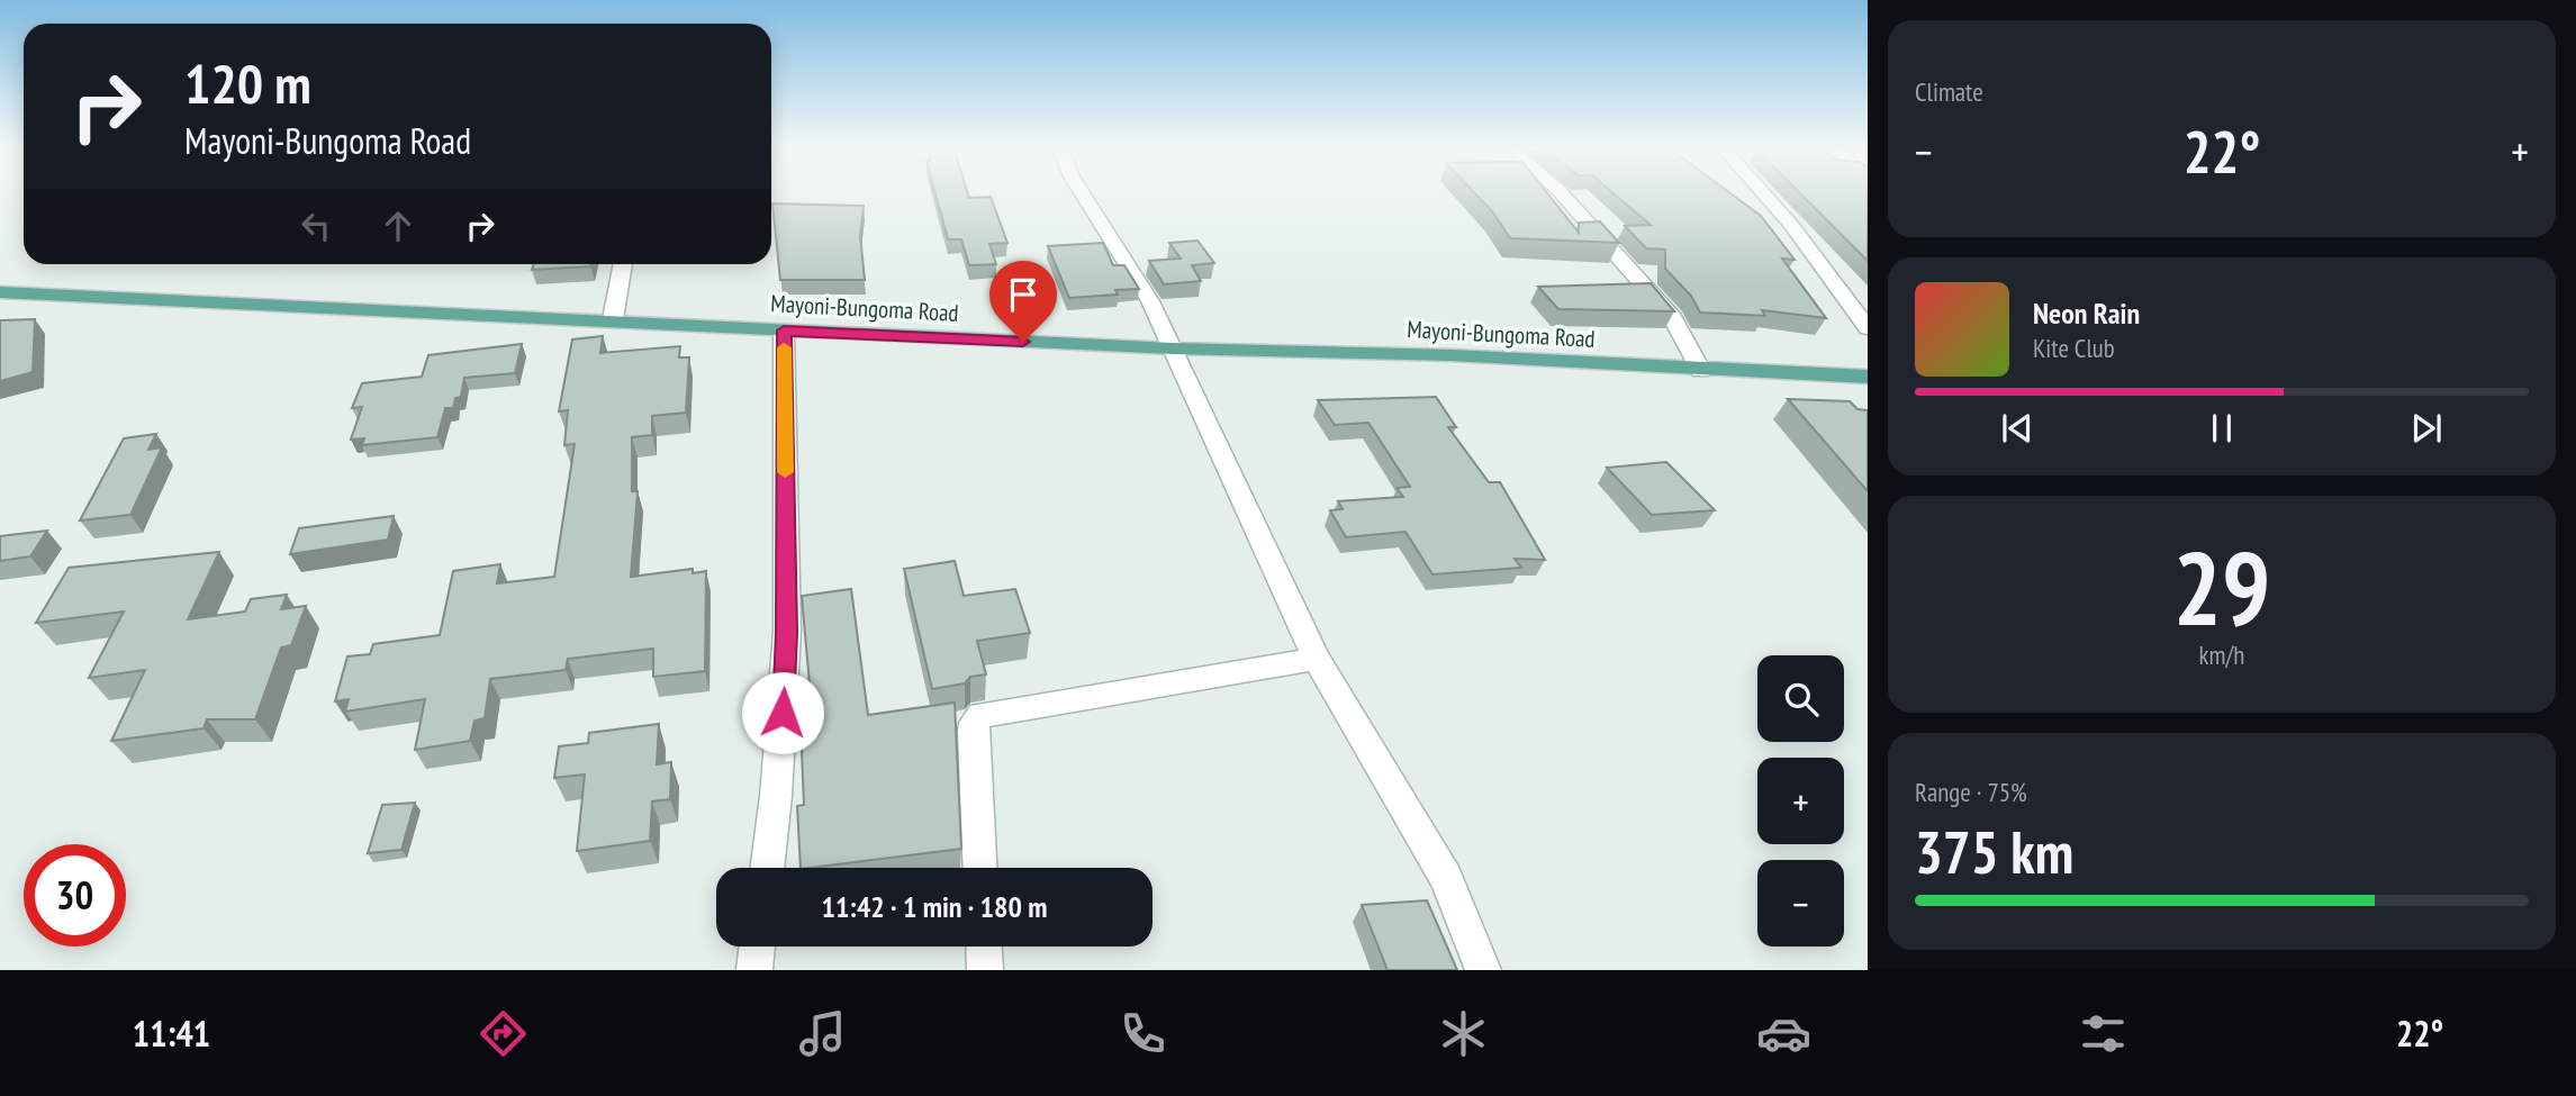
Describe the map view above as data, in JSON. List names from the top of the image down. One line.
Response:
{"streets":{"main road":["Mayoni-Bungoma Road"]},"page":{"tile":["Climate",["29","km/h"],["Range · 75%","375 km"]],"turn":["120 m","Mayoni-Bungoma Road"],"heat":["−","22°","+"],"song":["Neon Rain","Kite Club"],"map_buttons":["+","−"],"limit":"30","trip":"11:42 · 1 min · 180 m","tabs":["11:41","22°"]}}
